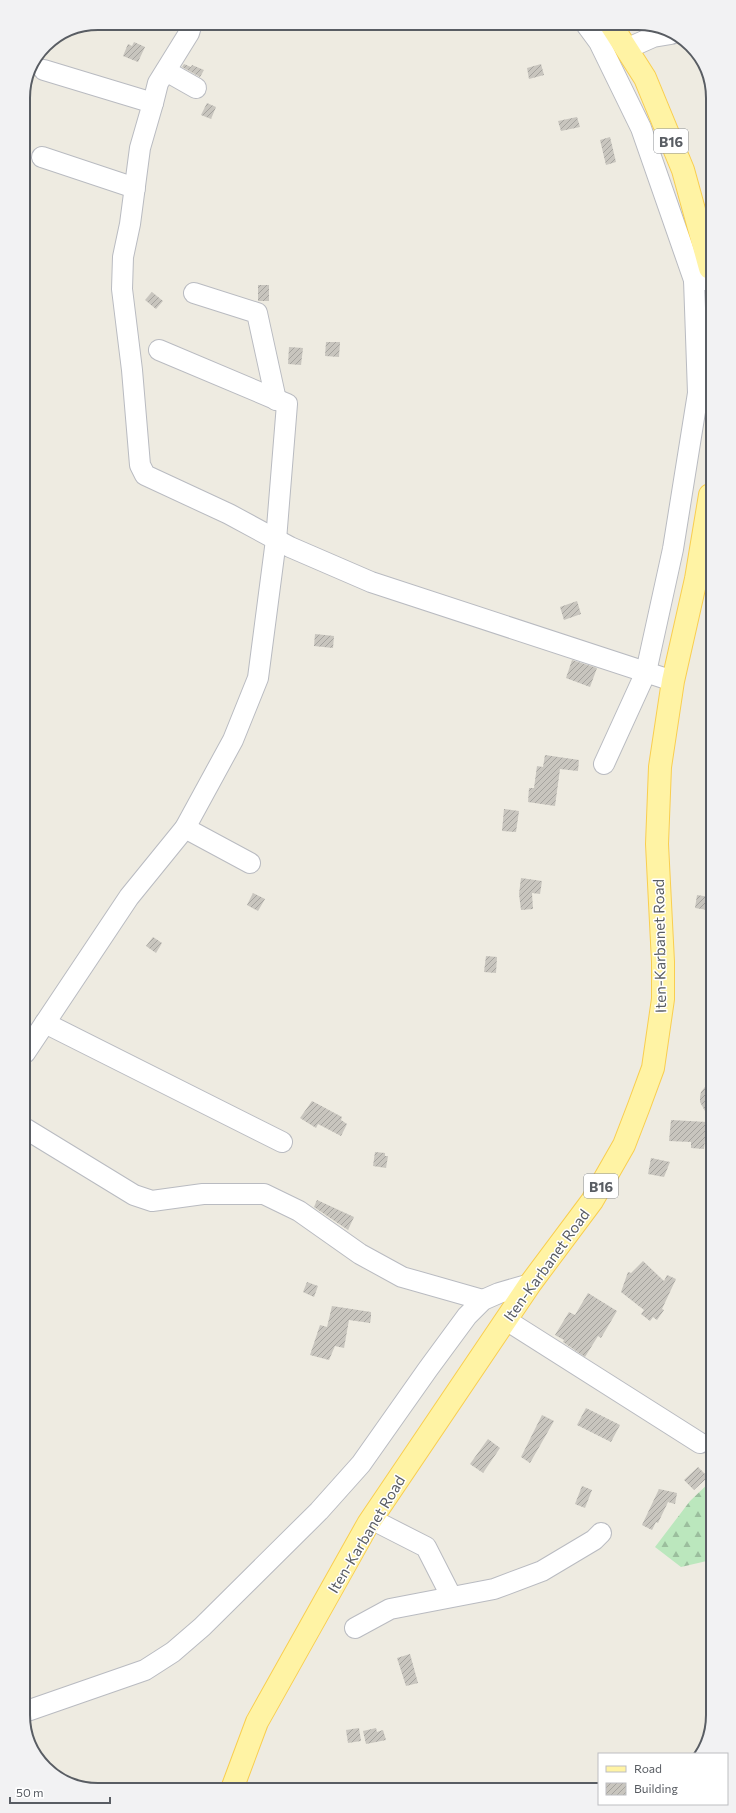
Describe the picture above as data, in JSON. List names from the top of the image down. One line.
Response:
{"streets":{"main road":["B16","Iten-Karbanet Road"]},"legend":["Road","Building"],"scale_bar":"50 m"}
